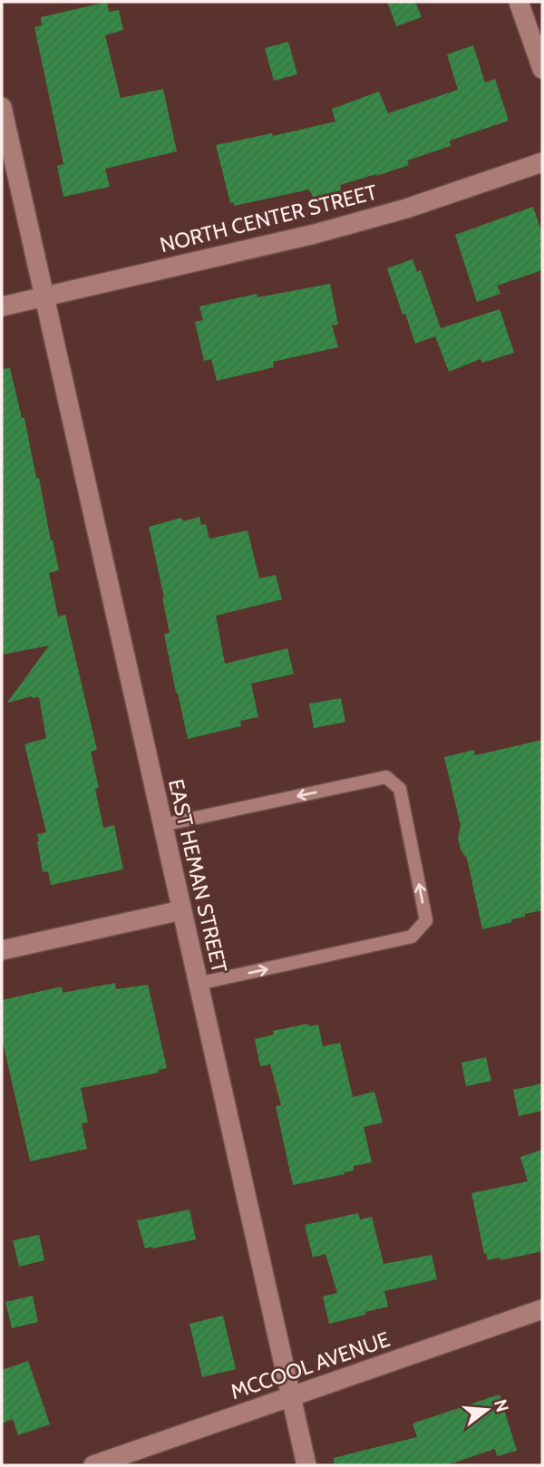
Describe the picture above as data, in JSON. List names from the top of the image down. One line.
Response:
{"streets":{"street":["NORTH CENTER STREET","EAST HEMAN STREET","MCCOOL AVENUE"]},"crossings":[["NORTH CENTER STREET","EAST HEMAN STREET"],["EAST HEMAN STREET","MCCOOL AVENUE"]],"north":"right"}
